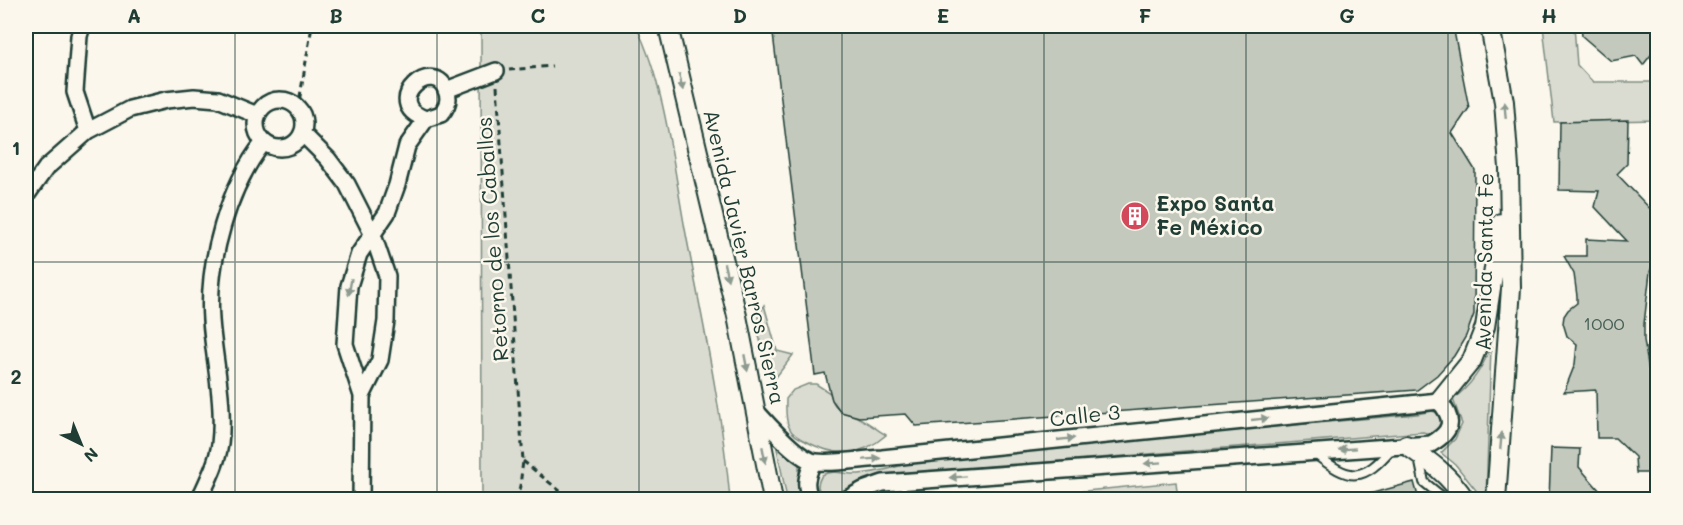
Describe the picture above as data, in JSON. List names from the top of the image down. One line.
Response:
{"streets":{"street":["Avenida Javier Barros Sierra","Avenida Santa Fe","Calle 3"],"path":["Retorno de los Caballos"]},"one_way":["Avenida Javier Barros Sierra"],"places":{"building":["Expo Santa Fe México"]},"house_numbers":["1000"],"north":"bottom right","grid":{"columns":["A","B","C","D","E","F","G","H"],"rows":["1","2"]}}
